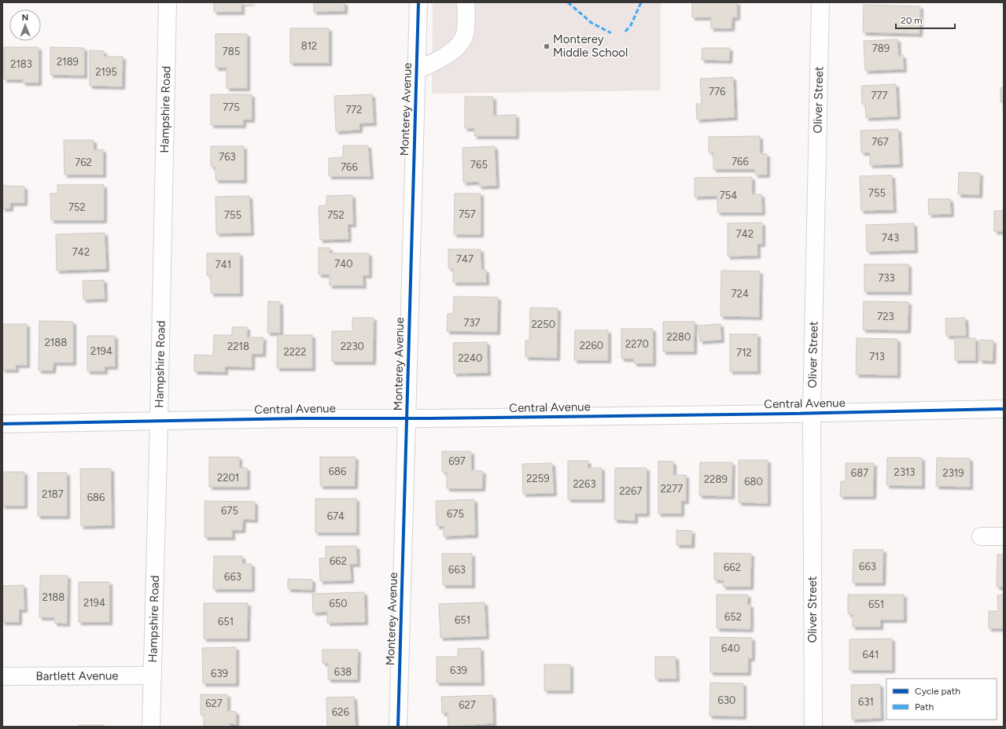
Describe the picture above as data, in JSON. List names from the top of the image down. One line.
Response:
{"streets":{"street":["Oliver Street","Monterey Avenue","Hampshire Road","Central Avenue","Bartlett Avenue"]},"crossings":[["Oliver Street","Central Avenue"],["Monterey Avenue","Central Avenue"],["Hampshire Road","Central Avenue"],["Hampshire Road","Bartlett Avenue"]],"places":["Monterey Middle School"],"house_numbers":["812","789","785","2189","2183","2195","776","777","775","772","767","763","766","762","765","766","755","754","752","757","755","752","742","743","742","747","740","741","733","724","723","737","2250","2280","2188","2270","2260","2218","2230","2194","2222","712","713","2240","697","686","2313","687","2319","2201","2259","2289","680","2263","2277","2267","2187","686","675","675","674","662","663","662","663","663","2188","2194","650","651","652","651","651","640","641","639","638","639","630","631","627","627","626"],"legend":["Cycle path","Path"],"scale_bar":"20 m","north":"top"}
